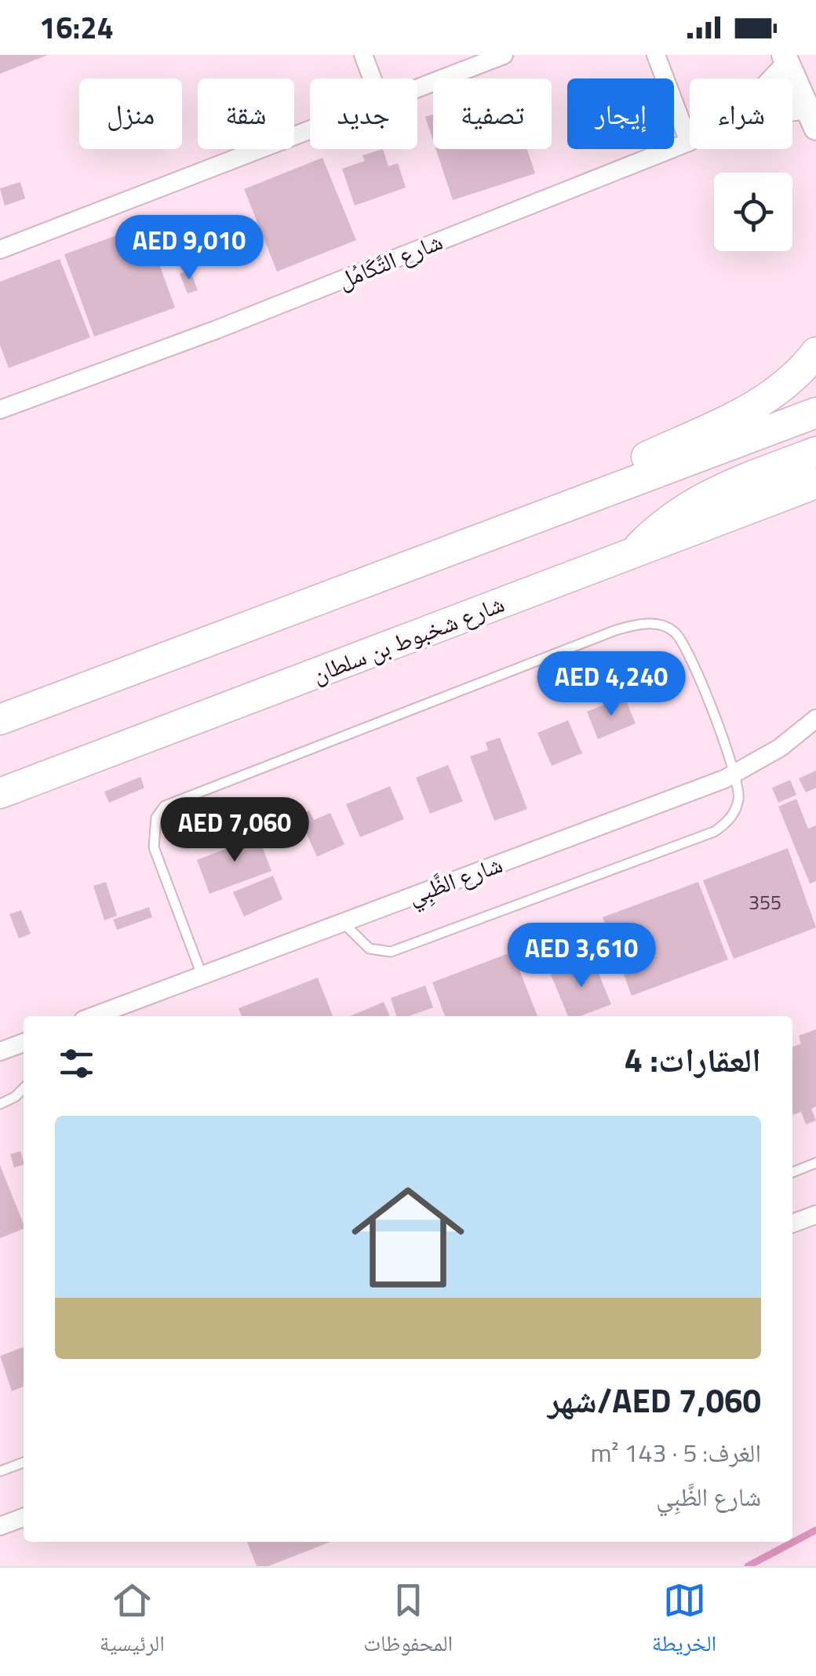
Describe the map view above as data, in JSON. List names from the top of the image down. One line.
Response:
{"streets":{"main road":["شارع شخبوط بن سلطان"],"street":["شارع التَّكَامُل","شارع الظَّبِي"]},"house_numbers":["355"],"page":{"status":"16:24","chip":["شراء","إيجار","تصفية","جديد","شقة","منزل"],"price":["AED 9,010","AED 4,240","AED 7,060","AED 3,610"],"heading":"العقارات: 4","list":[{"name":"AED 7,060/شهر","note":"الغرف: 5 · 143 m² · شارع الظَّبِي"}],"tabs":["الخريطة","المحفوظات","الرئيسية"]}}
